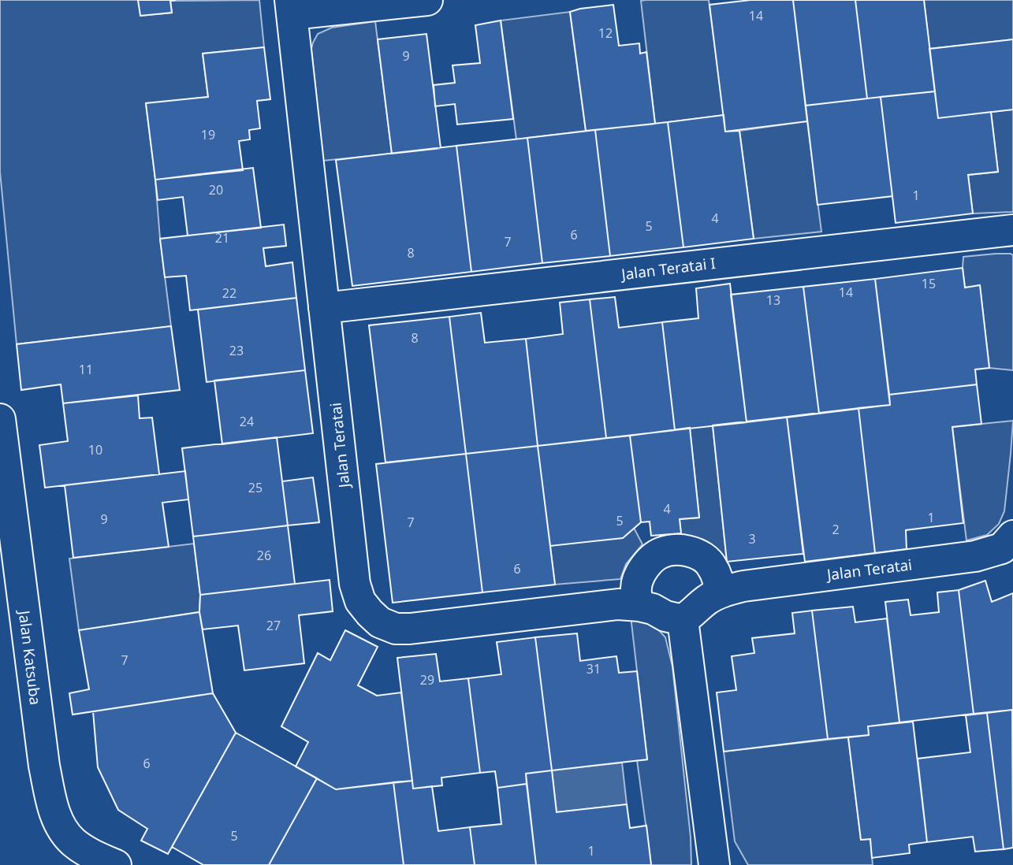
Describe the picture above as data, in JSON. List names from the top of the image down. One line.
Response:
{"streets":{"street":["Jalan Teratai I","Jalan Teratai","Jalan Katsuba"]},"crossings":[["Jalan Teratai I","Jalan Teratai"]],"house_numbers":["14","12","9","19","20","1","4","5","6","21","7","8","15","14","22","13","8","23","11","24","10","25","4","1","9","5","7","2","3","26","6","27","7","31","29","6","5","1"]}
